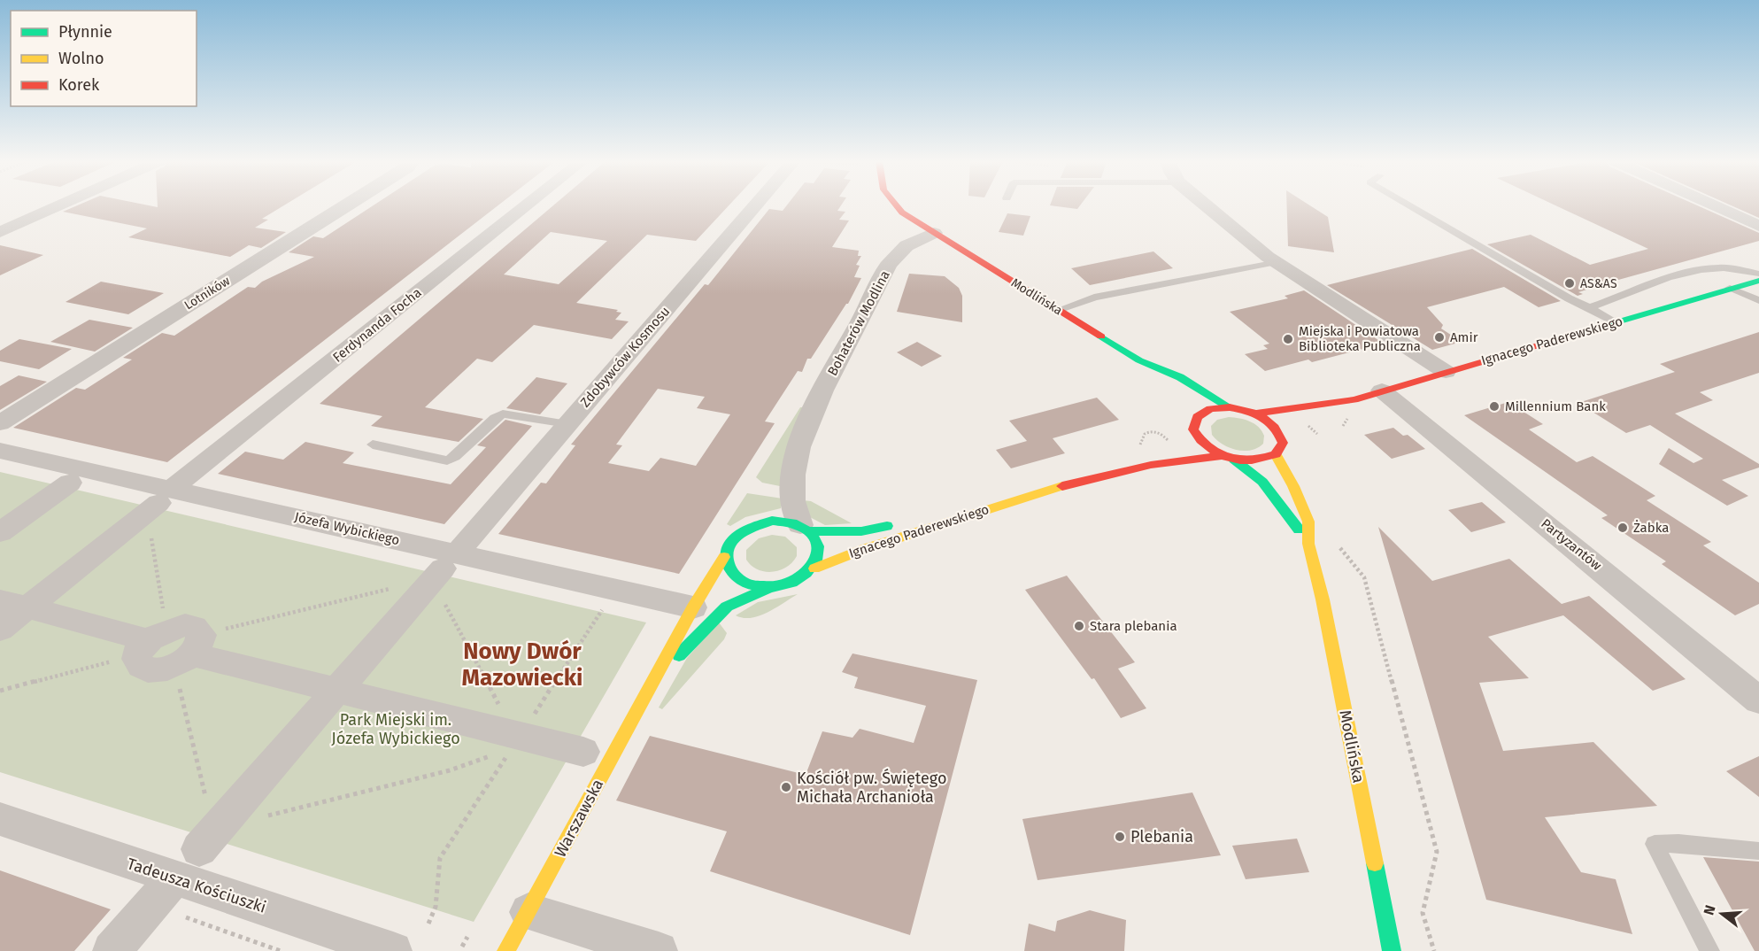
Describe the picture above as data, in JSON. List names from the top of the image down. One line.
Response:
{"streets":{"street":["Lotników","Modlińska","Bohaterów Modlina","Ferdynanda Focha","Ignacego Paderewskiego","Zdobywców Kosmosu","Józefa Wybickiego","Partyzantów","Warszawska","Tadeusza Kościuszki"]},"crossings":[["Modlińska","Bohaterów Modlina"],["Modlińska","Ignacego Paderewskiego"],["Bohaterów Modlina","Ignacego Paderewskiego"],["Bohaterów Modlina","Warszawska"],["Ferdynanda Focha","Józefa Wybickiego"],["Ignacego Paderewskiego","Partyzantów"],["Ignacego Paderewskiego","Warszawska"],["Zdobywców Kosmosu","Józefa Wybickiego"],["Józefa Wybickiego","Warszawska"]],"districts":["Nowy Dwór Mazowiecki"],"parks":["Park Miejski im. Józefa Wybickiego"],"places":["AS&AS","Amir","Miejska i Powiatowa Biblioteka Publiczna","Millennium Bank","Żabka","Stara plebania","Kościół pw. Świętego Michała Archanioła","Plebania"],"legend":["Płynnie","Wolno","Korek"],"north":"left"}
